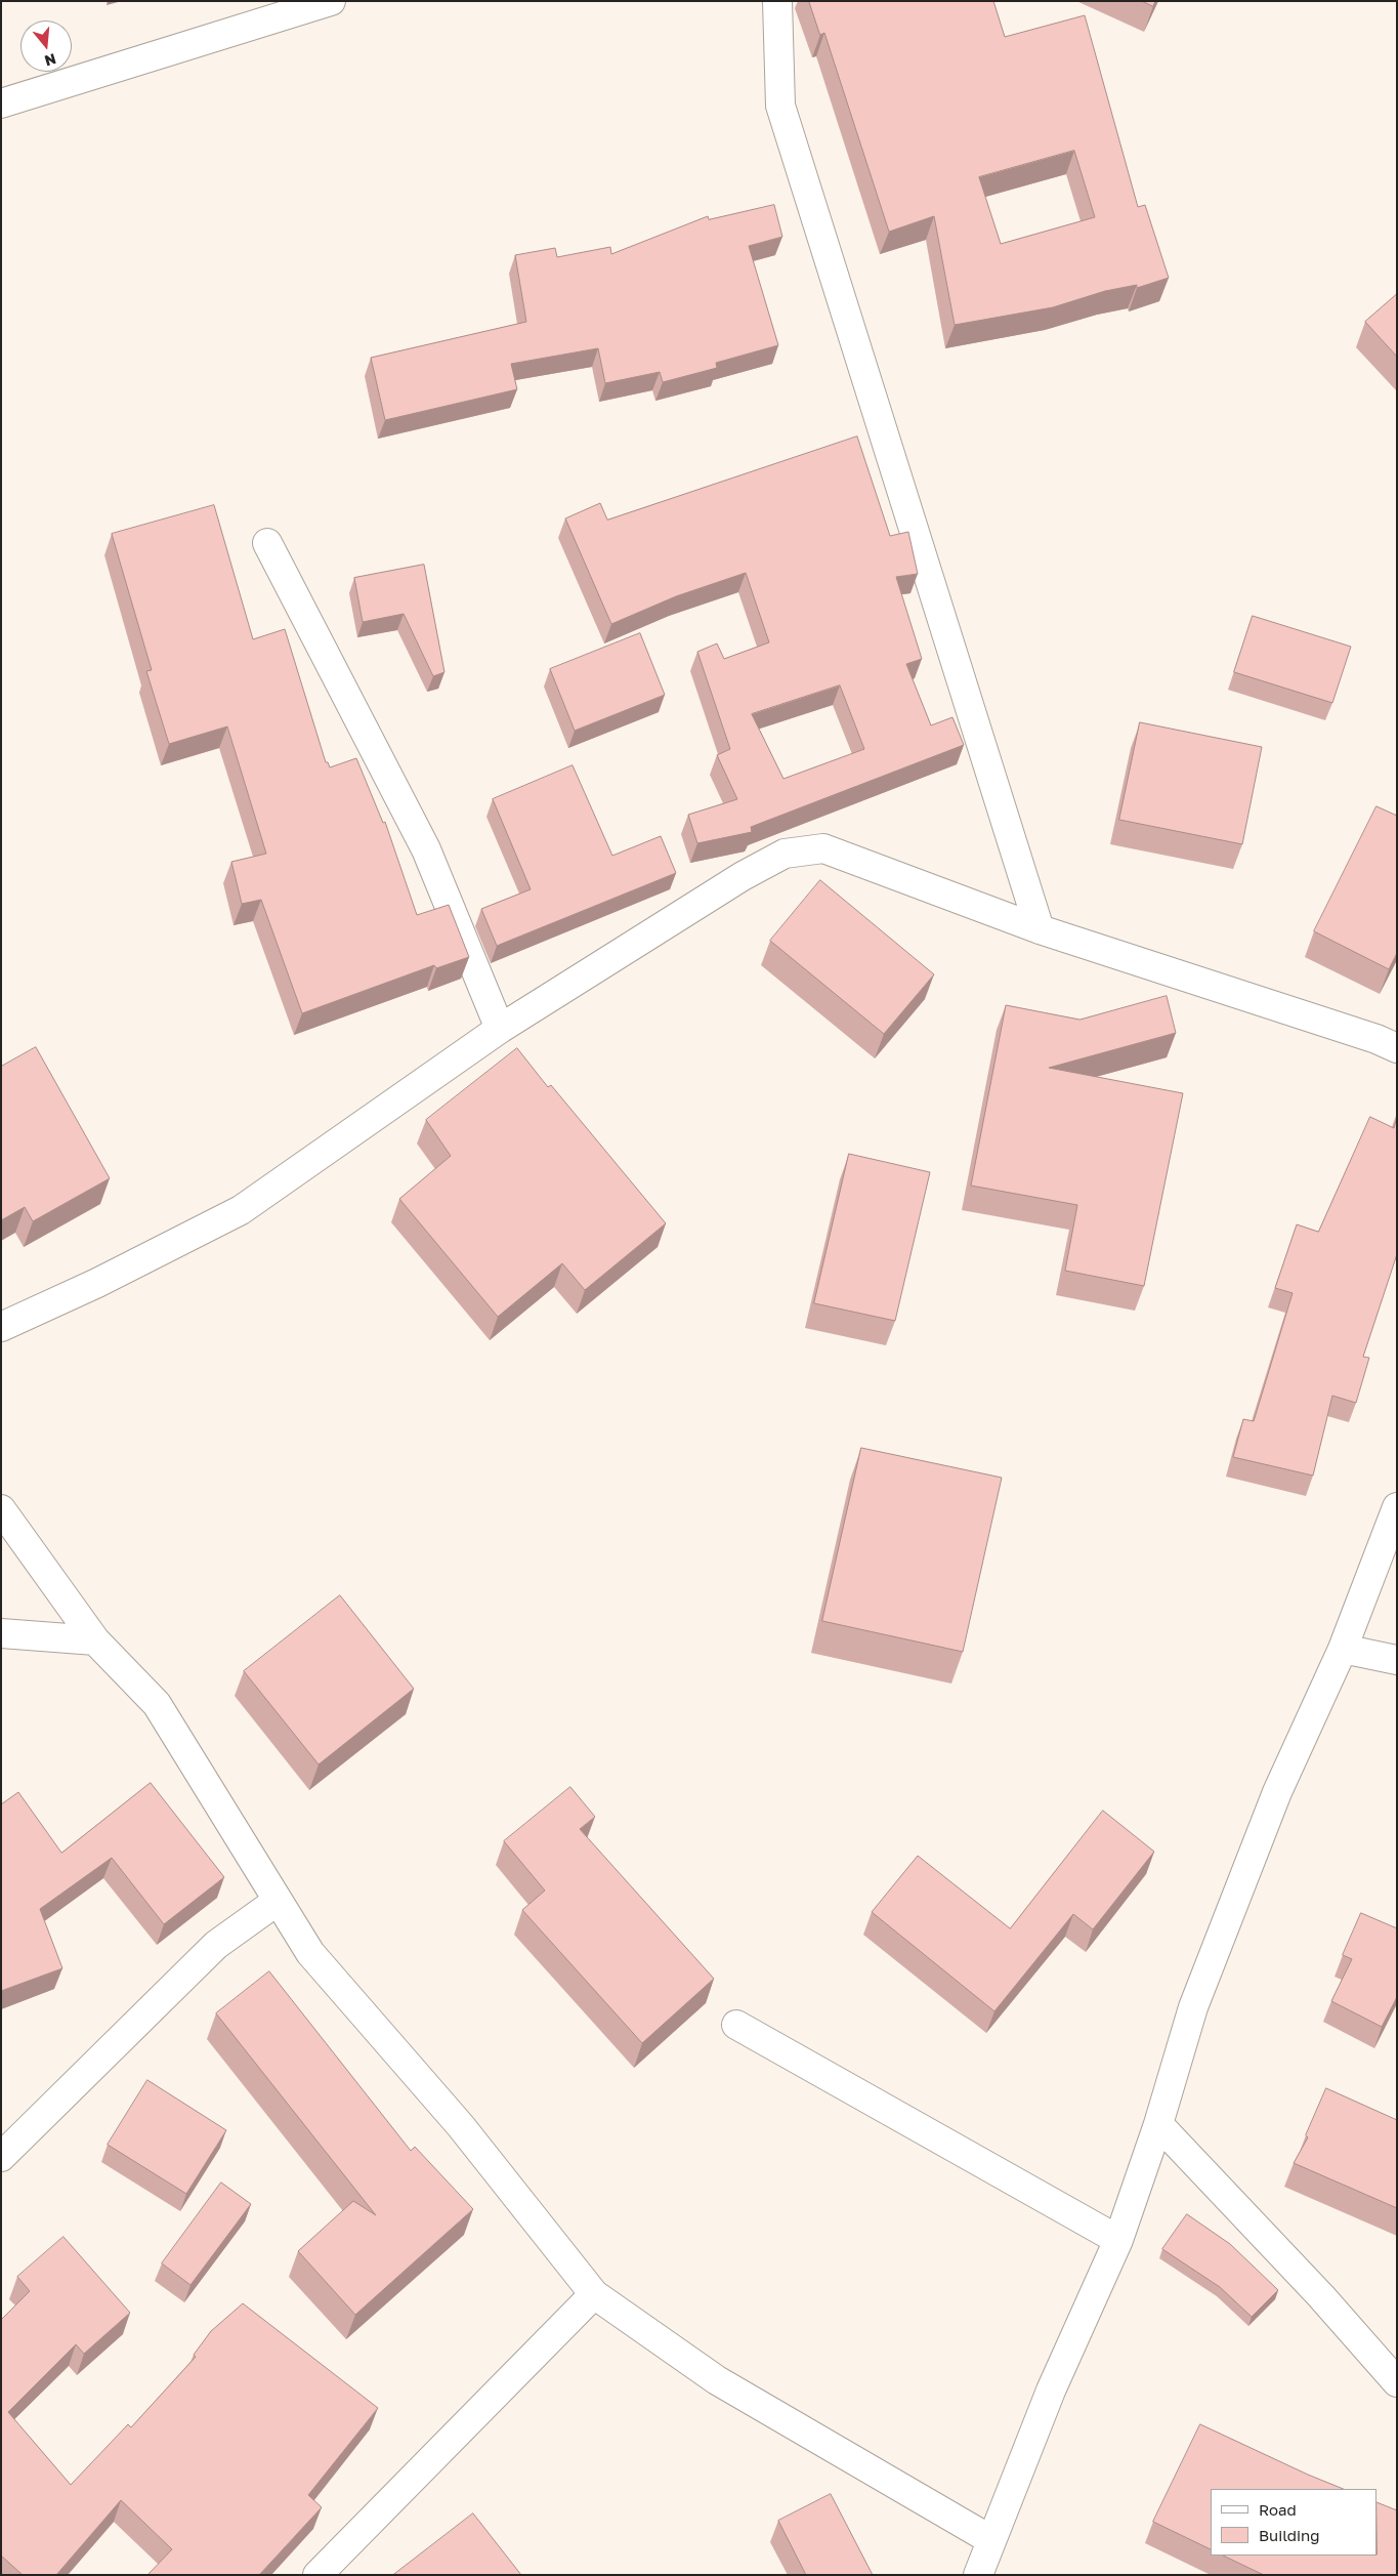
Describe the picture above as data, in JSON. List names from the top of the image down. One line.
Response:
{"legend":["Road","Building"],"north":"bottom"}
